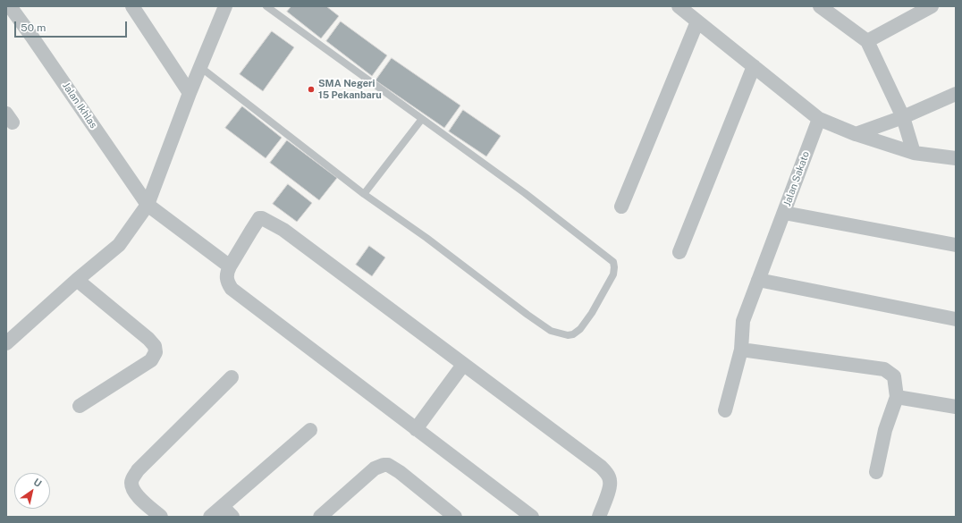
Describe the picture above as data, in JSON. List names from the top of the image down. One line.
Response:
{"streets":{"street":["Jalan Ikhlas","Jalan Sakato"]},"places":["SMA Negeri 15 Pekanbaru"],"scale_bar":"50 m","north":"top right"}
